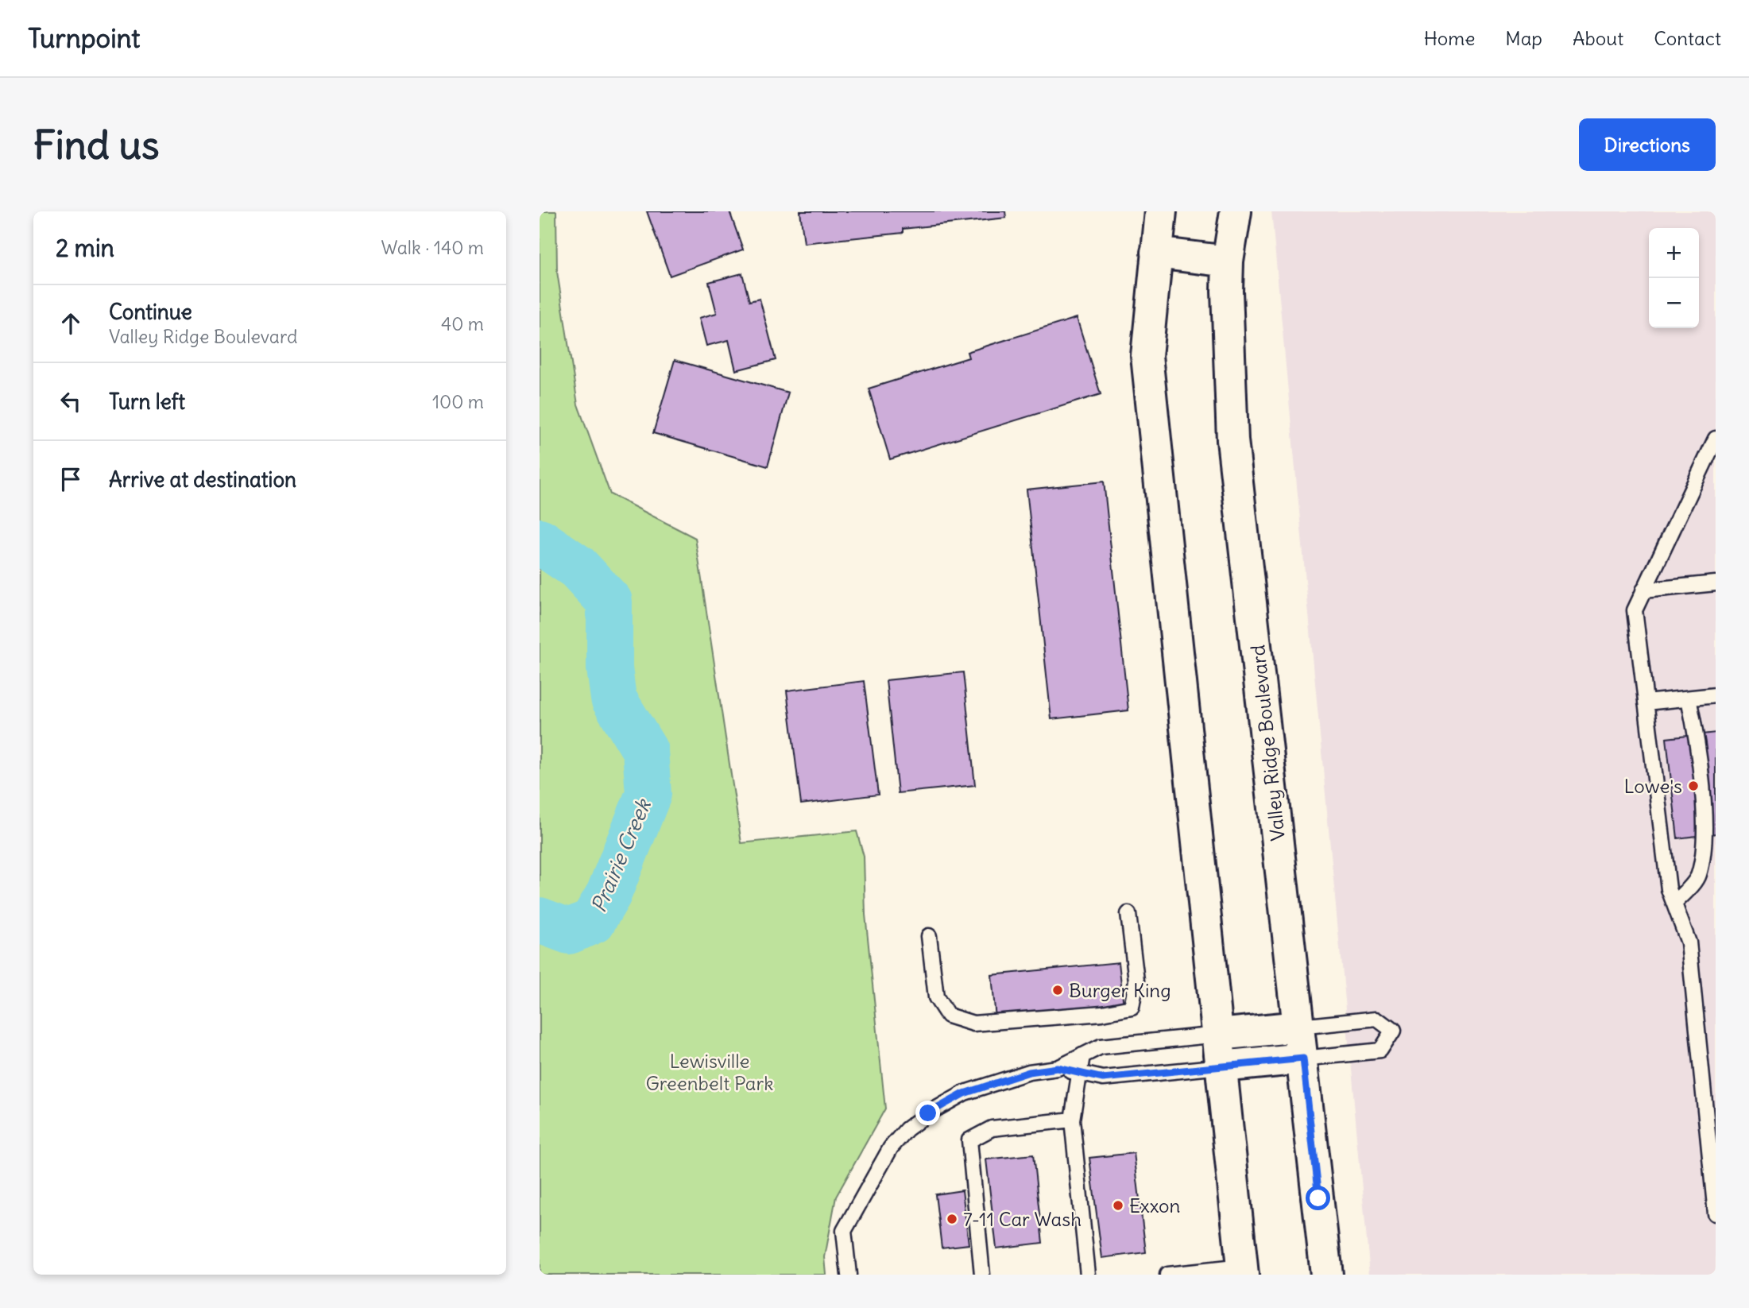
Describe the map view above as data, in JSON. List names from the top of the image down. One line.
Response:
{"streets":{"main road":["Valley Ridge Boulevard"]},"water":["Prairie Creek"],"parks":["Lewisville Greenbelt Park"],"places":["Lowe's","Burger King","Exxon","7-11 Car Wash"],"page":{"header":"Turnpoint","nav":["Home","Map","About","Contact"],"buttons":"Directions","title":"Find us","heading":["2 min","Walk · 140 m"],"map_buttons":["+","−"],"list":[["Continue","Valley Ridge Boulevard","40 m"],["Turn left","100 m"],"Arrive at destination"]}}
